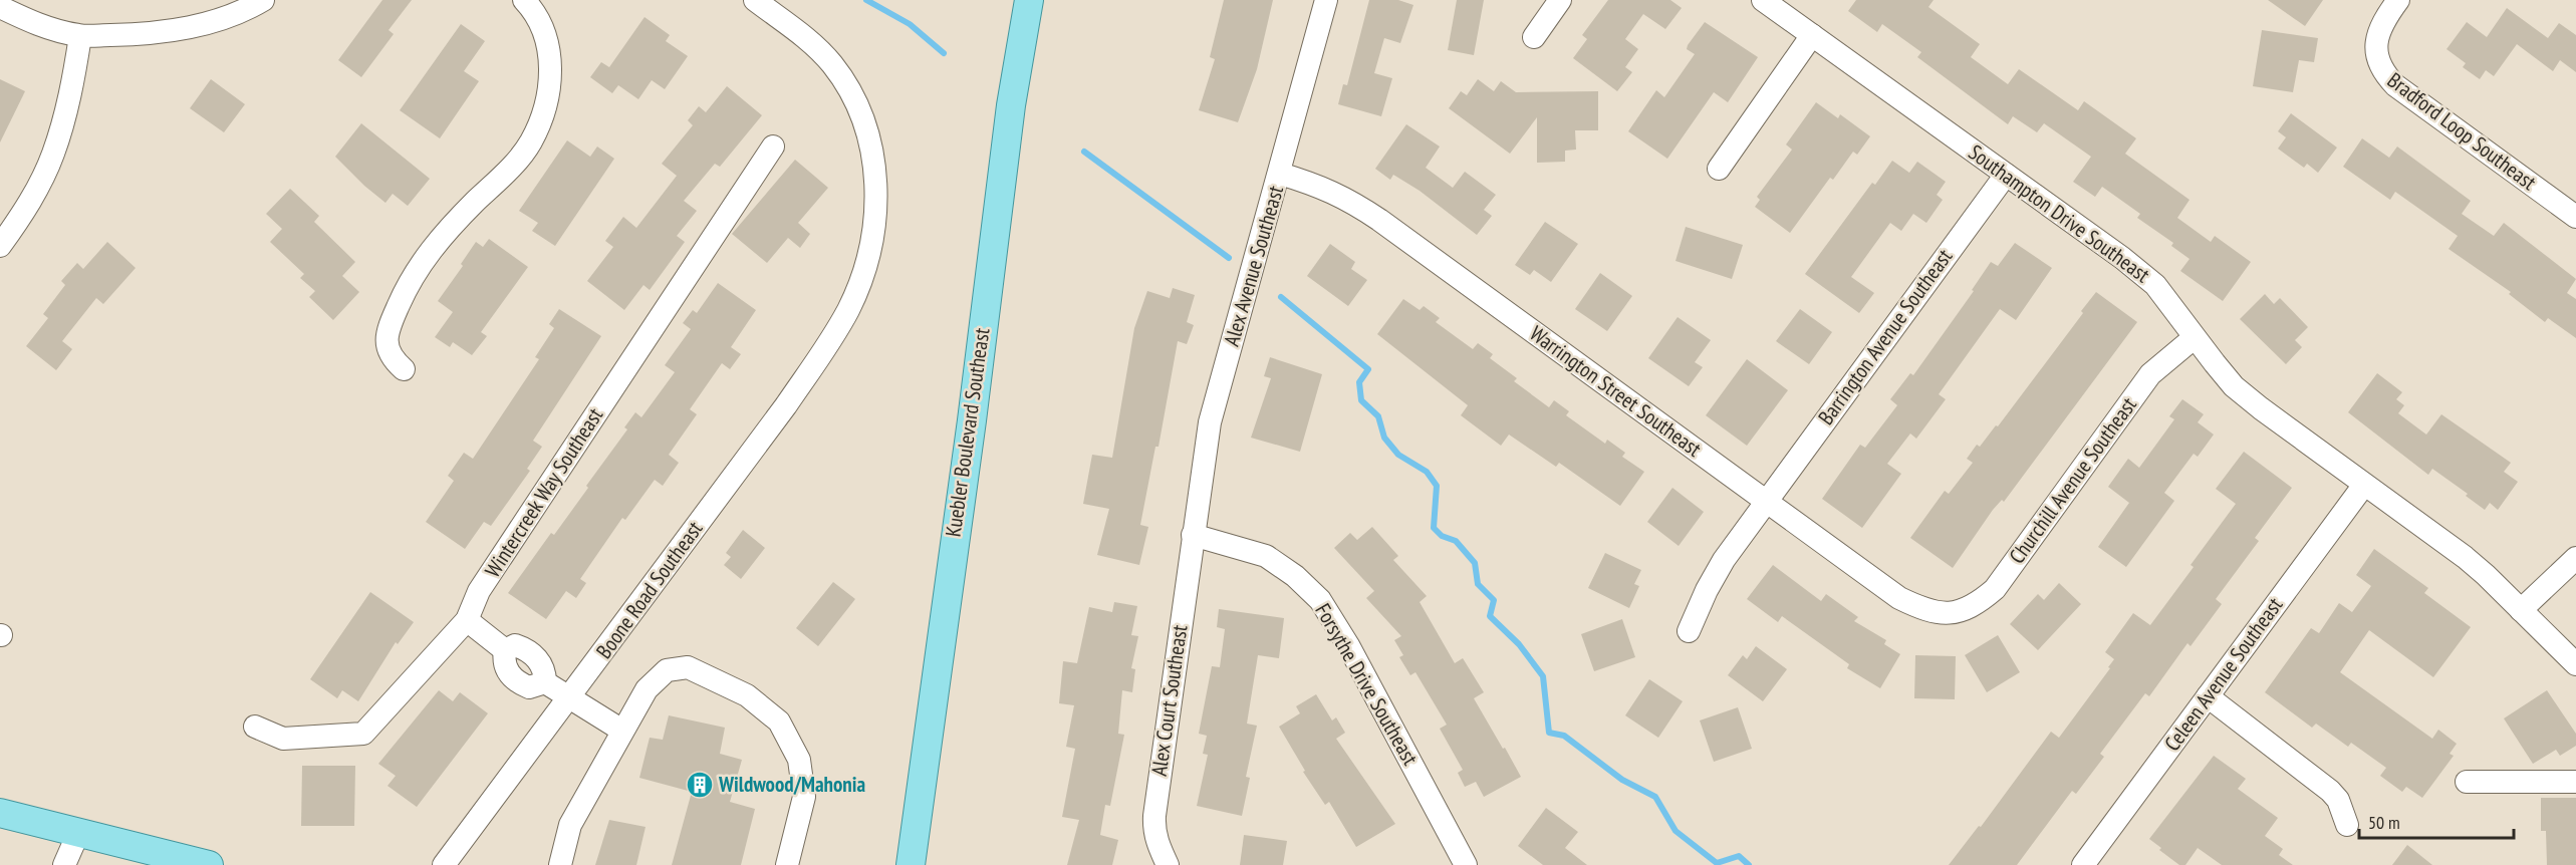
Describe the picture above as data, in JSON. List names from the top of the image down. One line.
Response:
{"streets":{"main road":["Kuebler Boulevard Southeast"],"street":["Bradford Loop Southeast","Southampton Drive Southeast","Alex Avenue Southeast","Barrington Avenue Southeast","Warrington Street Southeast","Churchill Avenue Southeast","Wintercreek Way Southeast","Boone Road Southeast","Celeen Avenue Southeast","Forsythe Drive Southeast","Alex Court Southeast"]},"crossings":[["Southampton Drive Southeast","Barrington Avenue Southeast"],["Southampton Drive Southeast","Churchill Avenue Southeast"],["Southampton Drive Southeast","Celeen Avenue Southeast"],["Alex Avenue Southeast","Warrington Street Southeast"],["Alex Avenue Southeast","Forsythe Drive Southeast"],["Alex Avenue Southeast","Alex Court Southeast"],["Barrington Avenue Southeast","Warrington Street Southeast"],["Warrington Street Southeast","Churchill Avenue Southeast"],["Forsythe Drive Southeast","Alex Court Southeast"]],"places":{"building":["Wildwood/Mahonia"]},"scale_bar":"50 m"}
